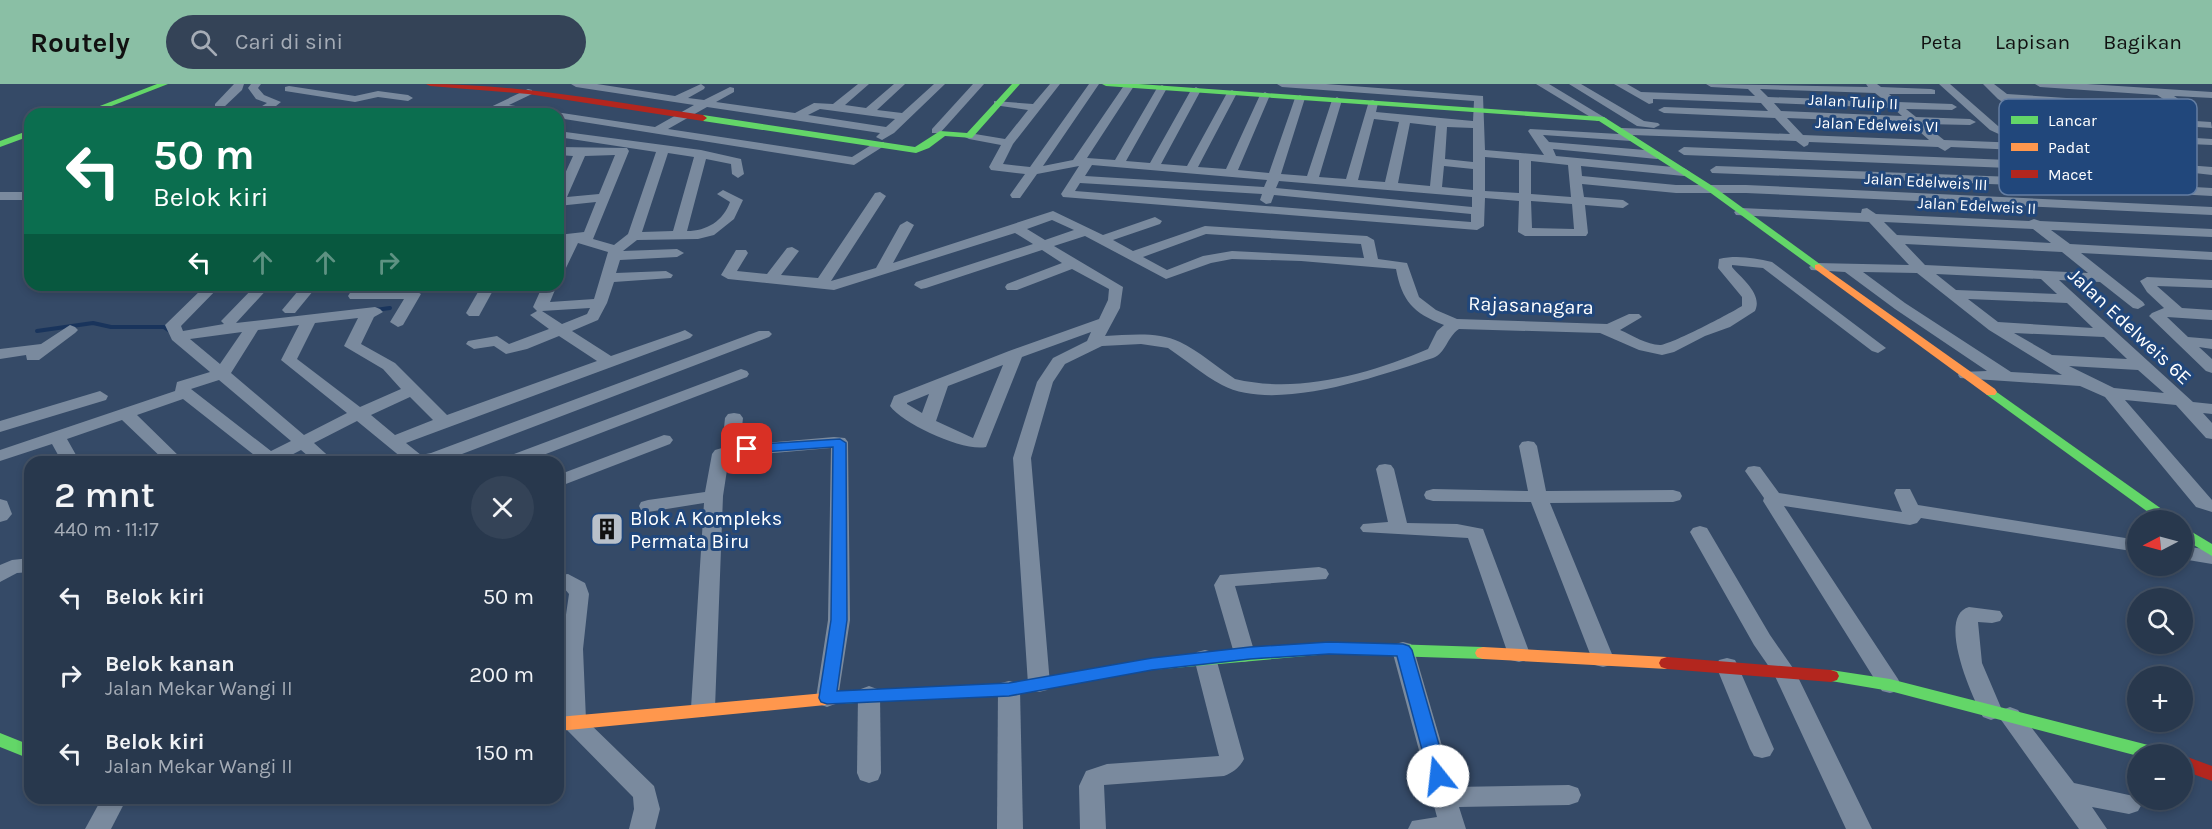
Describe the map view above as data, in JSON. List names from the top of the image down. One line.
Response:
{"streets":{"street":["Jalan Tulip II","Jalan Edelweis VI","Jalan Edelweis III","Jalan Edelweis II","Rajasanagara","Jalan Edelweis 6E"]},"places":{"building":["Blok A Kompleks Permata Biru"]},"legend":["Lancar","Padat","Macet"],"north":"left","page":{"header":"Routely","search":"Cari di sini","nav":["Peta","Lapisan","Bagikan"],"turn":["50 m","Belok kiri"],"heading":["2 mnt","440 m · 11:17"],"map_buttons":["+","−"],"list":[{"name":"Belok kiri","value":"50 m"},{"name":"Belok kanan","note":"Jalan Mekar Wangi II","value":"200 m"},{"name":"Belok kiri","note":"Jalan Mekar Wangi II","value":"150 m"}]}}
